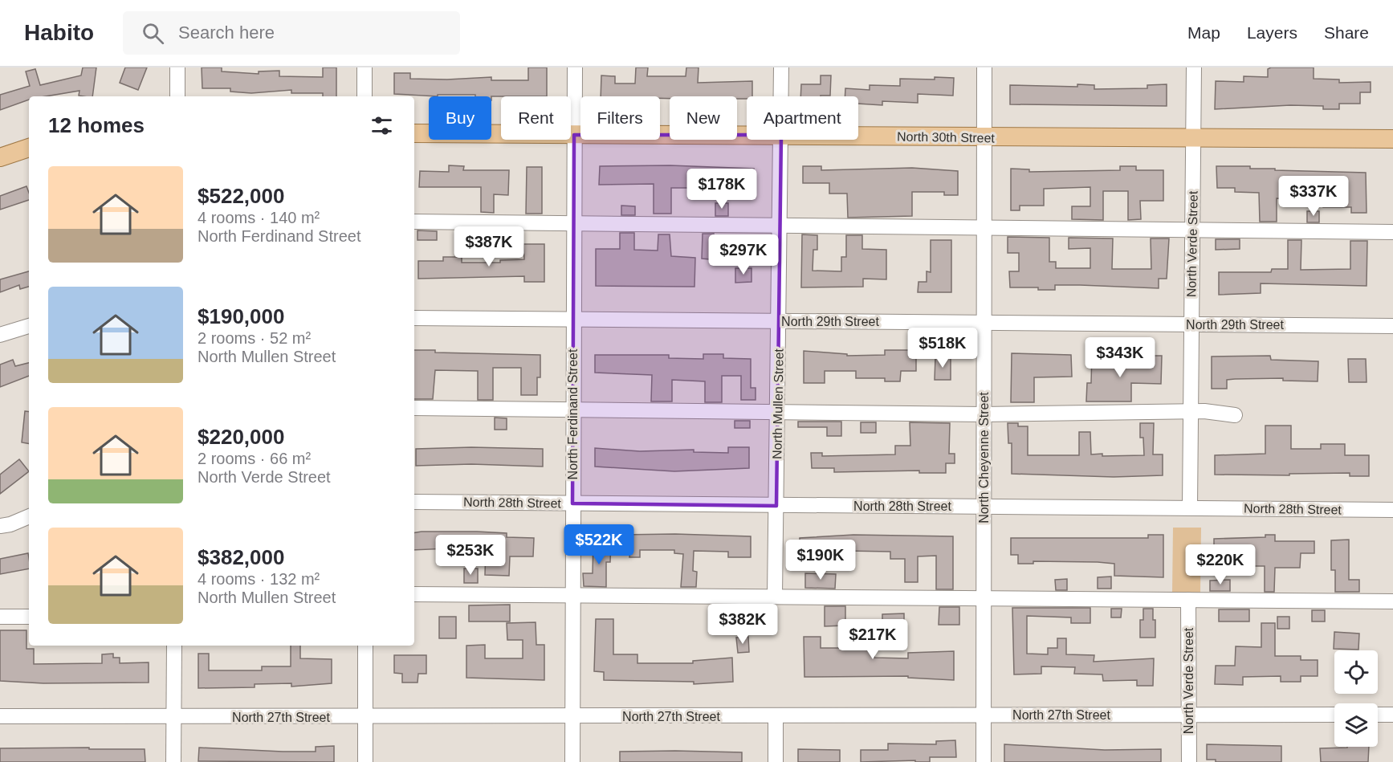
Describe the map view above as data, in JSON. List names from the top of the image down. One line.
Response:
{"streets":{"main road":["North 30th Street"],"street":["North Verde Street","North 29th Street","North Mullen Street","North Ferdinand Street","North Cheyenne Street","North 28th Street","North 27th Street"]},"crossings":[["North 30th Street","North Verde Street"],["North 30th Street","North Ferdinand Street"],["North 30th Street","North Cheyenne Street"],["North Verde Street","North 29th Street"],["North Verde Street","North 28th Street"],["North Verde Street","North 27th Street"],["North 29th Street","North Mullen Street"],["North 29th Street","North Ferdinand Street"],["North 29th Street","North Cheyenne Street"],["North Mullen Street","North 28th Street"],["North Ferdinand Street","North 28th Street"],["North Ferdinand Street","North 27th Street"],["North Cheyenne Street","North 28th Street"],["North Cheyenne Street","North 27th Street"]],"page":{"header":"Habito","search":"Search here","nav":["Map","Layers","Share"],"chip":["Buy","Rent","Filters","New","Apartment"],"heading":"12 homes","list":[{"name":"$522,000","note":"4 rooms · 140 m² · North Ferdinand Street"},{"name":"$190,000","note":"2 rooms · 52 m² · North Mullen Street"},{"name":"$220,000","note":"2 rooms · 66 m² · North Verde Street"},{"name":"$382,000","note":"4 rooms · 132 m² · North Mullen Street"}],"price":["$178K","$337K","$387K","$297K","$518K","$343K","$522K","$253K","$190K","$220K","$382K","$217K"]}}
